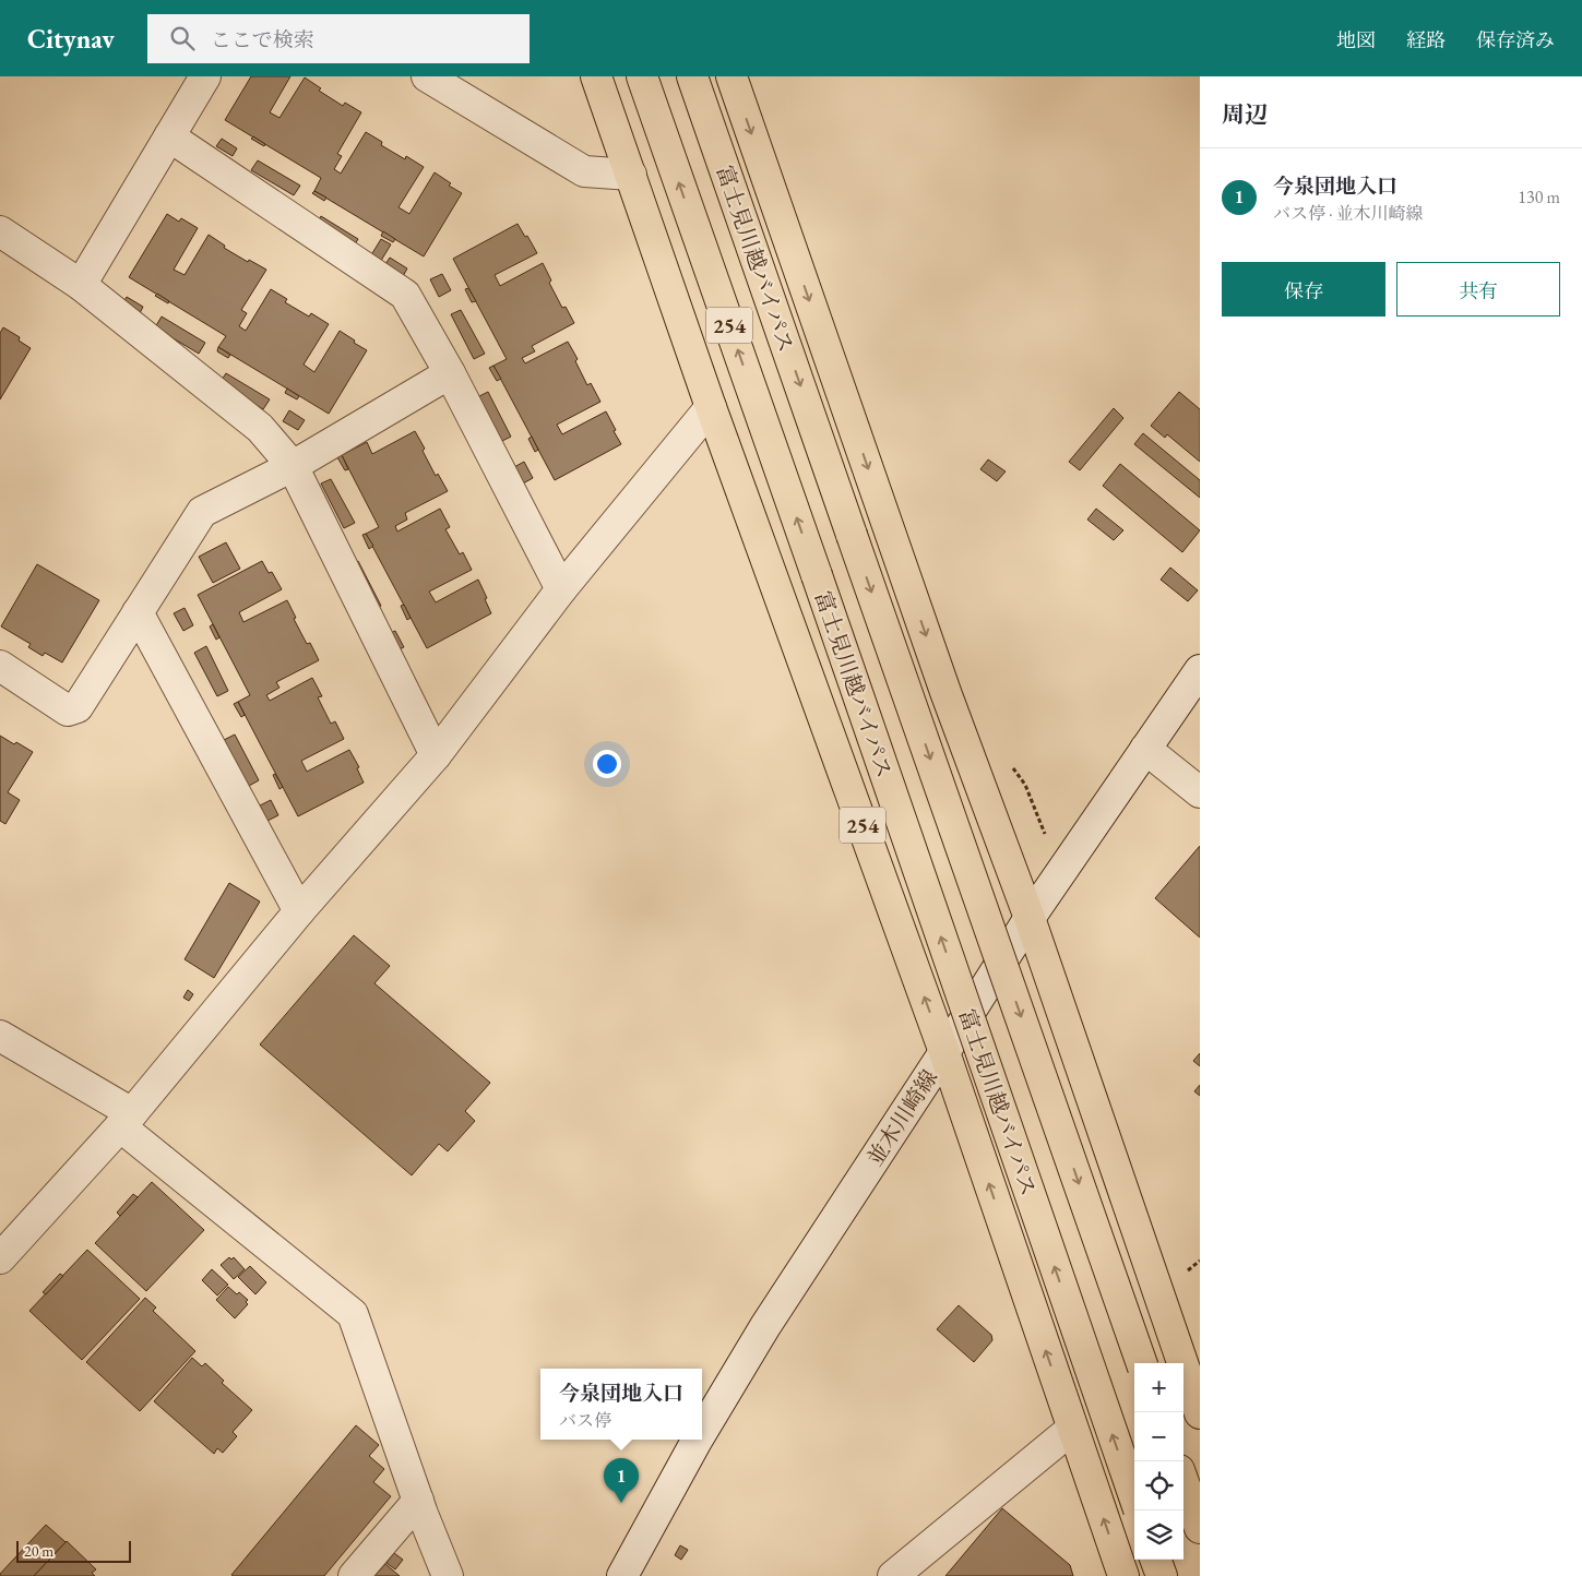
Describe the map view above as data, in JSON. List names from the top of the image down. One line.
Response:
{"streets":{"highway":["富士見川越バイパス","254"],"street":["並木川崎線"]},"crossings":[["254","並木川崎線"]],"scale_bar":"20 m","page":{"header":"Citynav","search":"ここで検索","nav":["地図","経路","保存済み"],"heading":"周辺","list":[{"mark":"1","name":"今泉団地入口","note":"バス停 · 並木川崎線","value":"130 m"}],"buttons":["保存","共有"],"map_buttons":["+","−"],"popup":["今泉団地入口","バス停"],"pins":"1","scale":"20 m"}}
